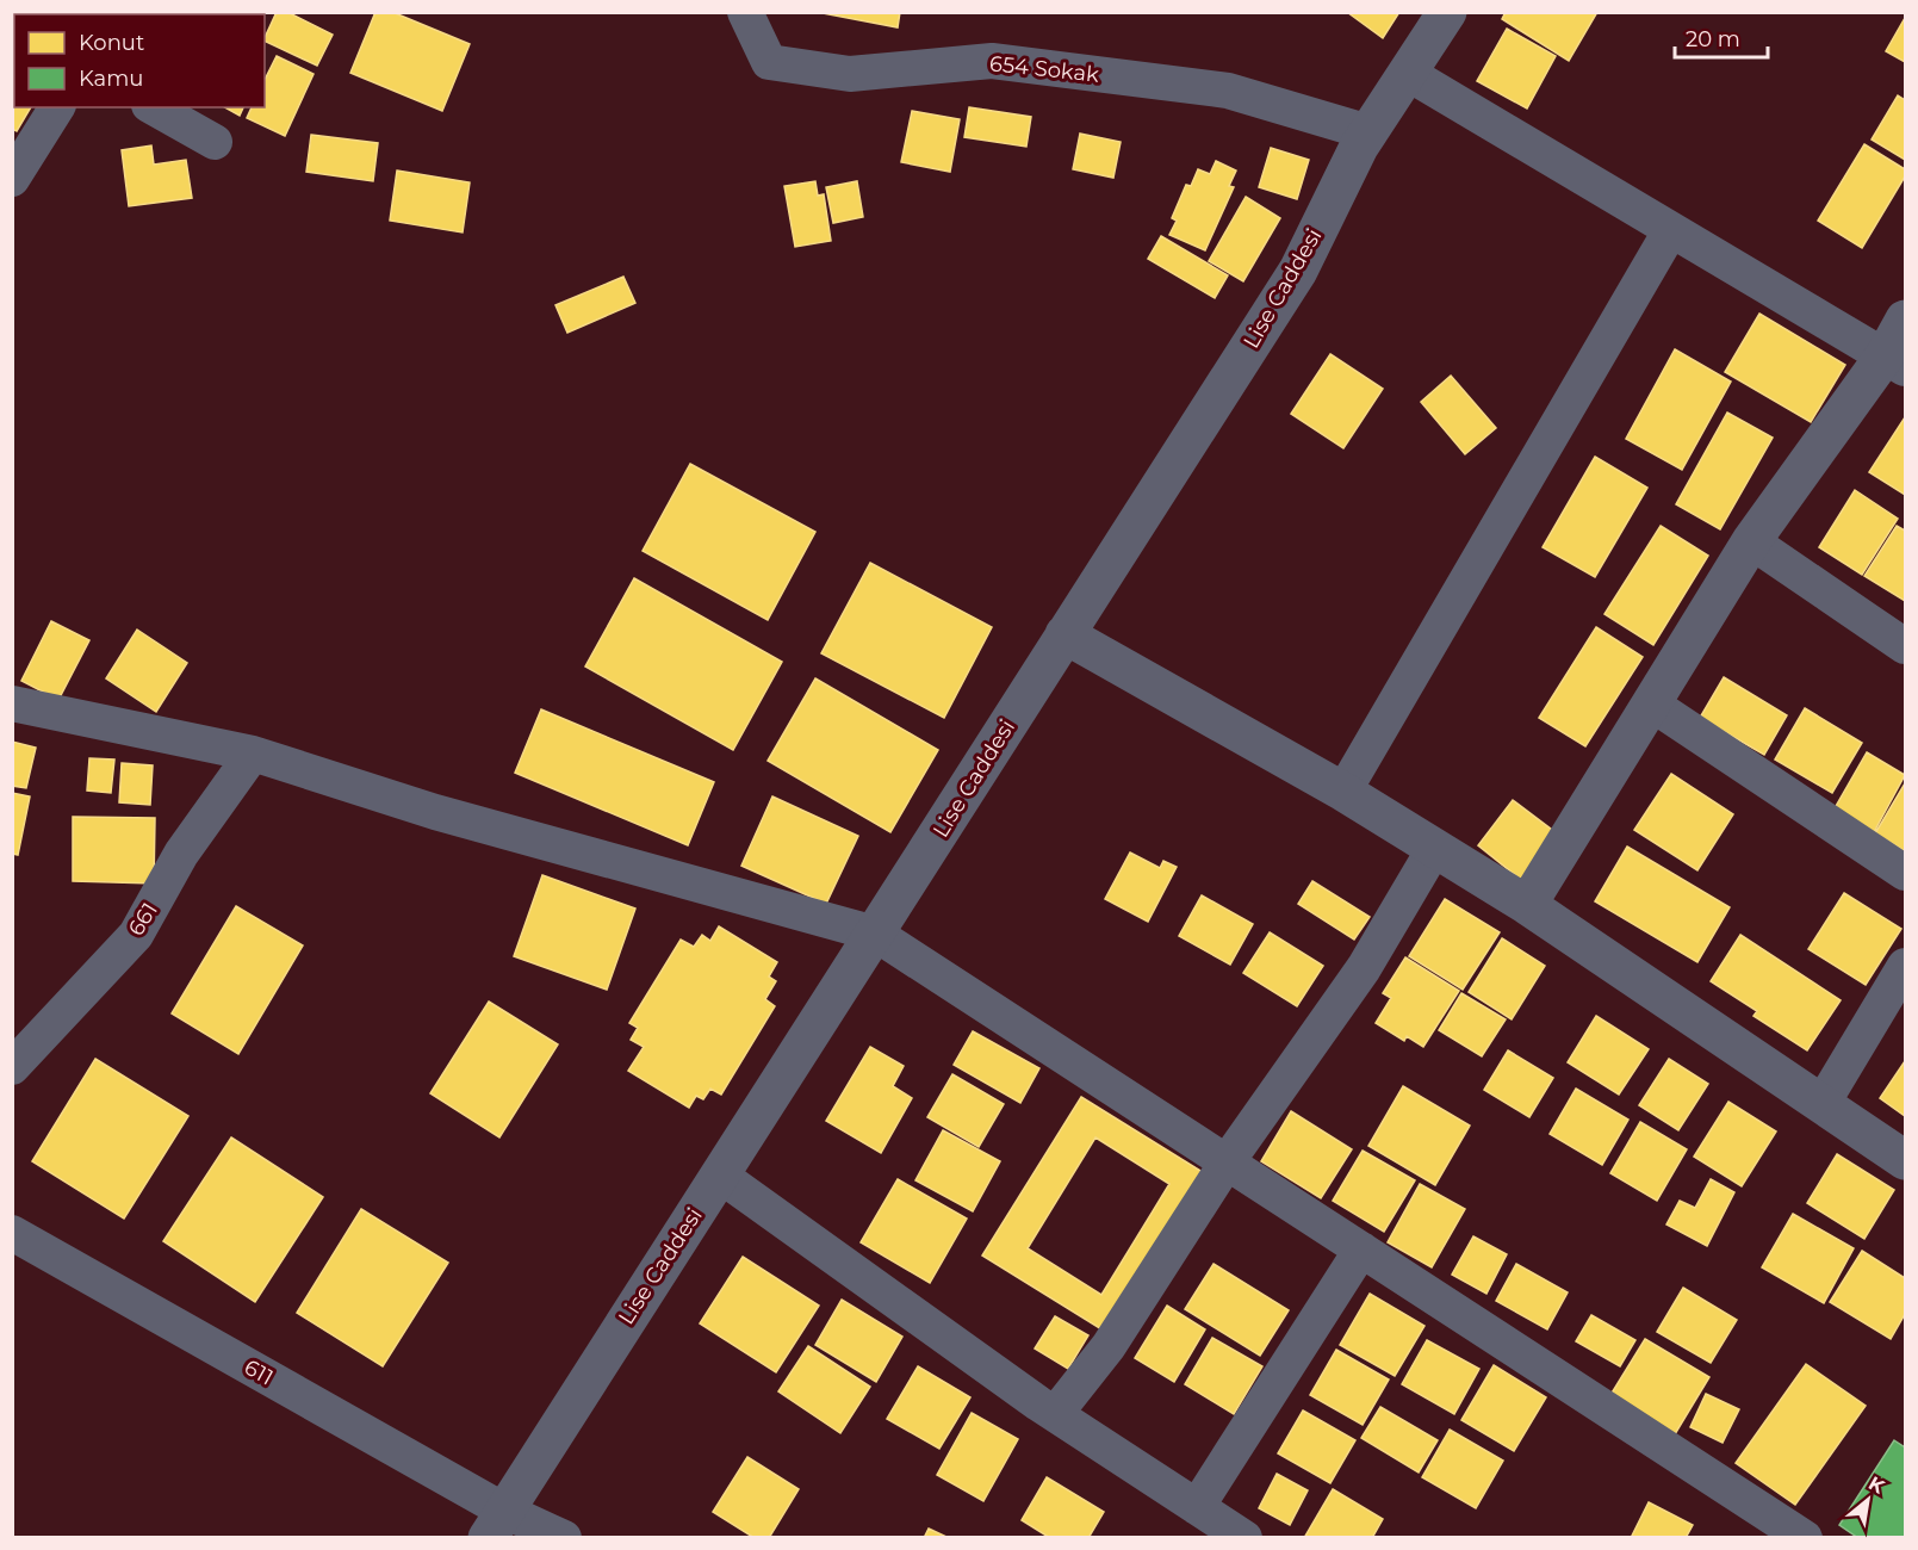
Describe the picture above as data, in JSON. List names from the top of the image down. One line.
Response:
{"streets":{"street":["654 Sokak","Lise Caddesi","661","611"]},"crossings":[["654 Sokak","Lise Caddesi"],["Lise Caddesi","611"]],"legend":["Konut","Kamu"],"scale_bar":"20 m","north":"top right"}
